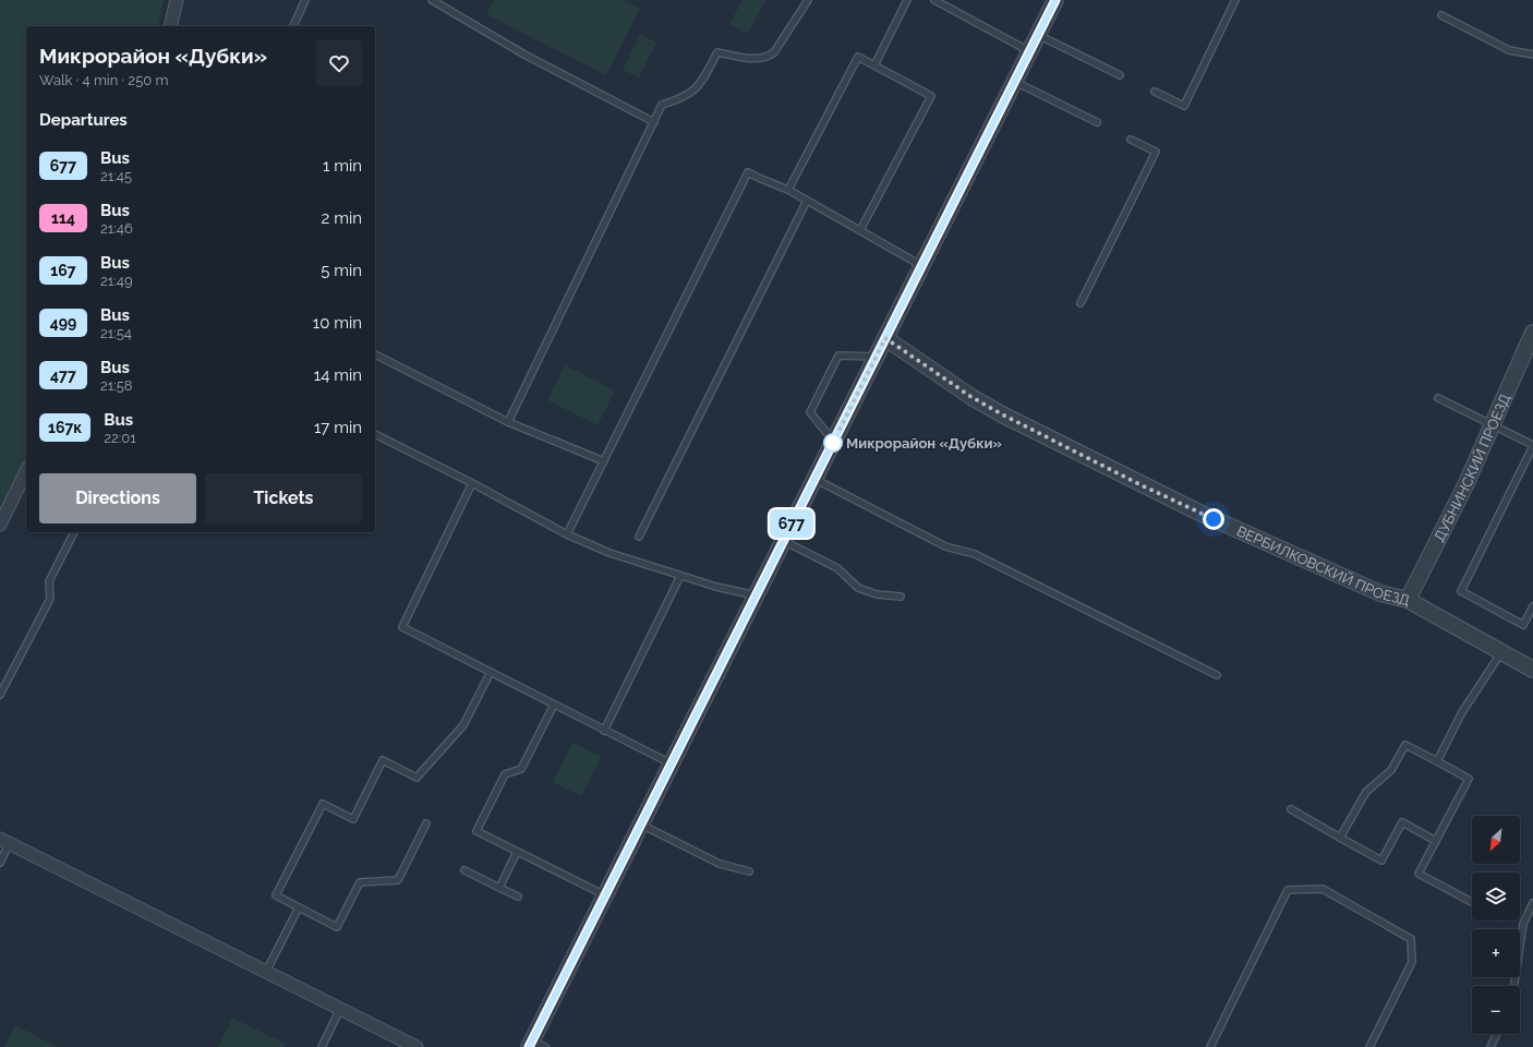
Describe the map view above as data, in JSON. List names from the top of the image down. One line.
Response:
{"streets":{"street":["ДУБНИНСКИЙ ПРОЕЗД","ВЕРБИЛКОВСКИЙ ПРОЕЗД"]},"crossings":[["ДУБНИНСКИЙ ПРОЕЗД","ВЕРБИЛКОВСКИЙ ПРОЕЗД"]],"places":["Микрорайон «Дубки»"],"lines":["bus line 677"],"north":"bottom left","page":{"on_map":"677","heading":[["Микрорайон «Дубки»","Walk · 4 min · 250 m"],"Departures"],"list":[{"mark":"677","name":"Bus","note":"21:45","value":"1 min"},{"mark":"114","name":"Bus","note":"21:46","value":"2 min"},{"mark":"167","name":"Bus","note":"21:49","value":"5 min"},{"mark":"499","name":"Bus","note":"21:54","value":"10 min"},{"mark":"477","name":"Bus","note":"21:58","value":"14 min"},{"mark":"167к","name":"Bus","note":"22:01","value":"17 min"}],"buttons":["Directions","Tickets"],"map_buttons":["+","−"]}}
